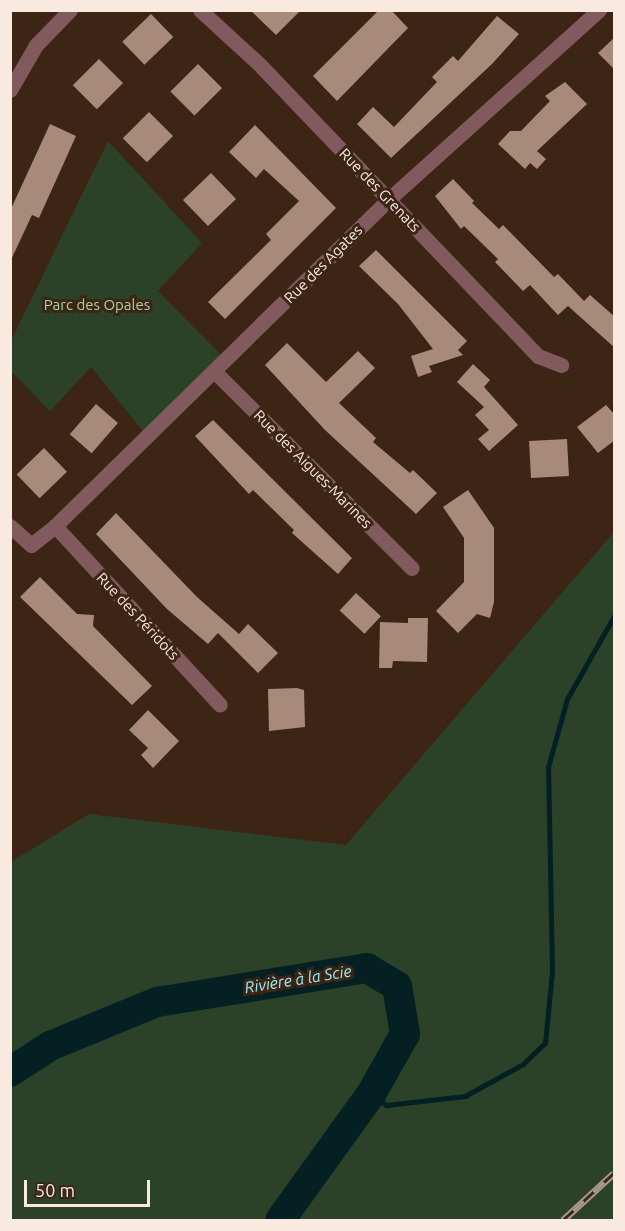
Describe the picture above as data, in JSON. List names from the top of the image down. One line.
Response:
{"streets":{"street":["Rue des Grenats","Rue des Agates","Rue des Aigues-Marines","Rue des Péridots"]},"crossings":[["Rue des Grenats","Rue des Agates"],["Rue des Agates","Rue des Aigues-Marines"],["Rue des Agates","Rue des Péridots"]],"water":["Rivière à la Scie"],"parks":["Parc des Opales"],"scale_bar":"50 m"}
